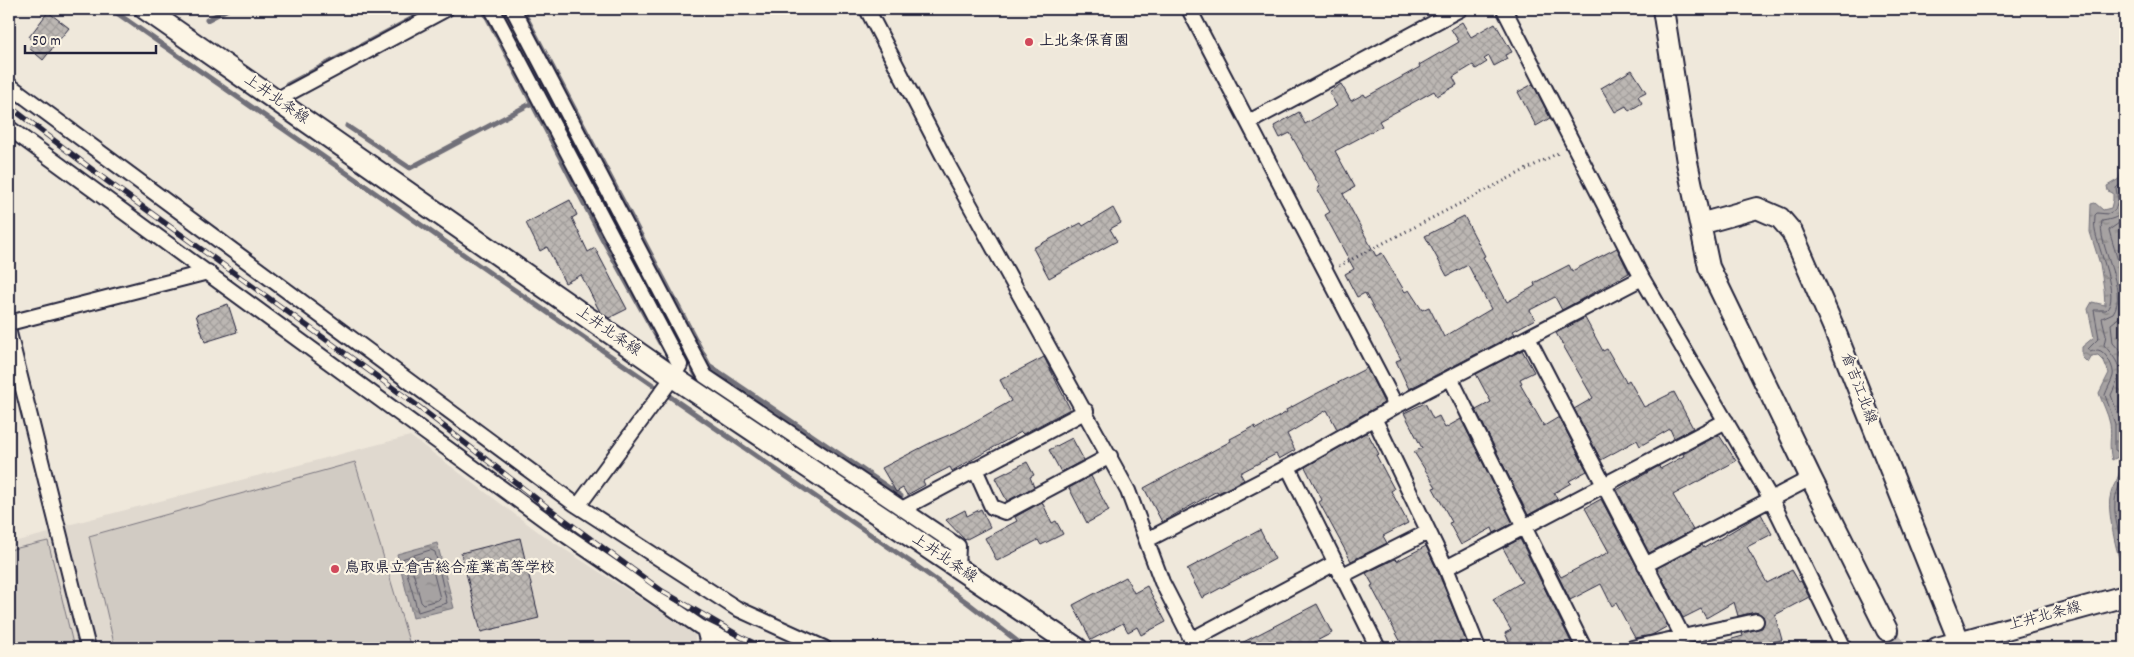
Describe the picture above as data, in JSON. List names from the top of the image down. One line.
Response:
{"streets":{"main road":["上井北条線","倉吉江北線"]},"crossings":[["上井北条線","倉吉江北線"]],"places":["上北条保育園","鳥取県立倉吉総合産業高等学校"],"scale_bar":"50 m"}
